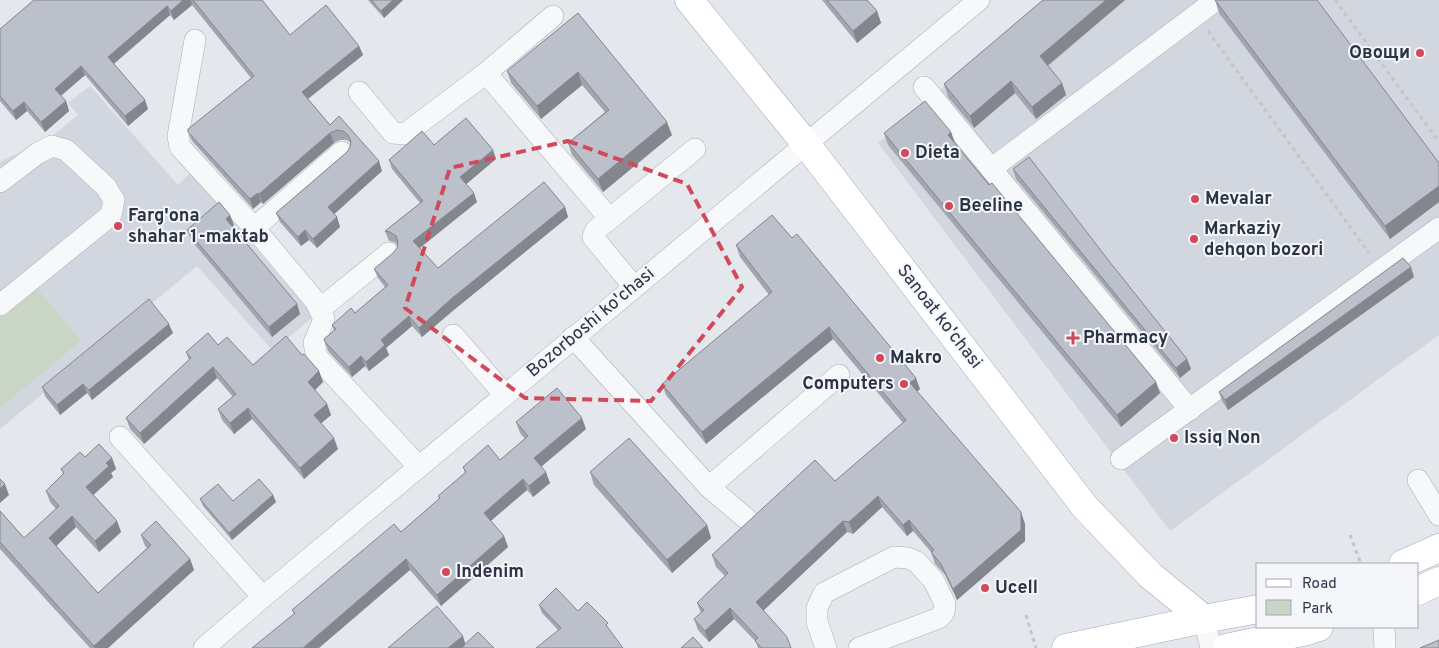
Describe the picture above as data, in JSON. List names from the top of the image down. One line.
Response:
{"streets":{"main road":["Sanoat ko'chasi"],"street":["Bozorboshi ko'chasi"]},"crossings":[["Sanoat ko'chasi","Bozorboshi ko'chasi"]],"places":{"other":["Овощи","Dieta","Mevalar","Beeline","Farg'ona shahar 1-maktab","Markaziy dehqon bozori","Makro","Computers","Issiq Non","Indenim","Ucell"],"health":["Pharmacy"]},"legend":["Road","Park"]}
